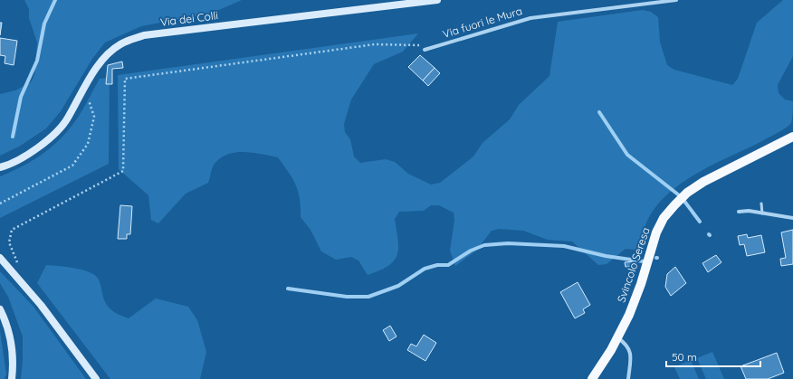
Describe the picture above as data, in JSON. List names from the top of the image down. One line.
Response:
{"streets":{"main road":["Svincolo Seresa"],"street":["Via dei Colli","Via fuori le Mura"]},"scale_bar":"50 m"}
